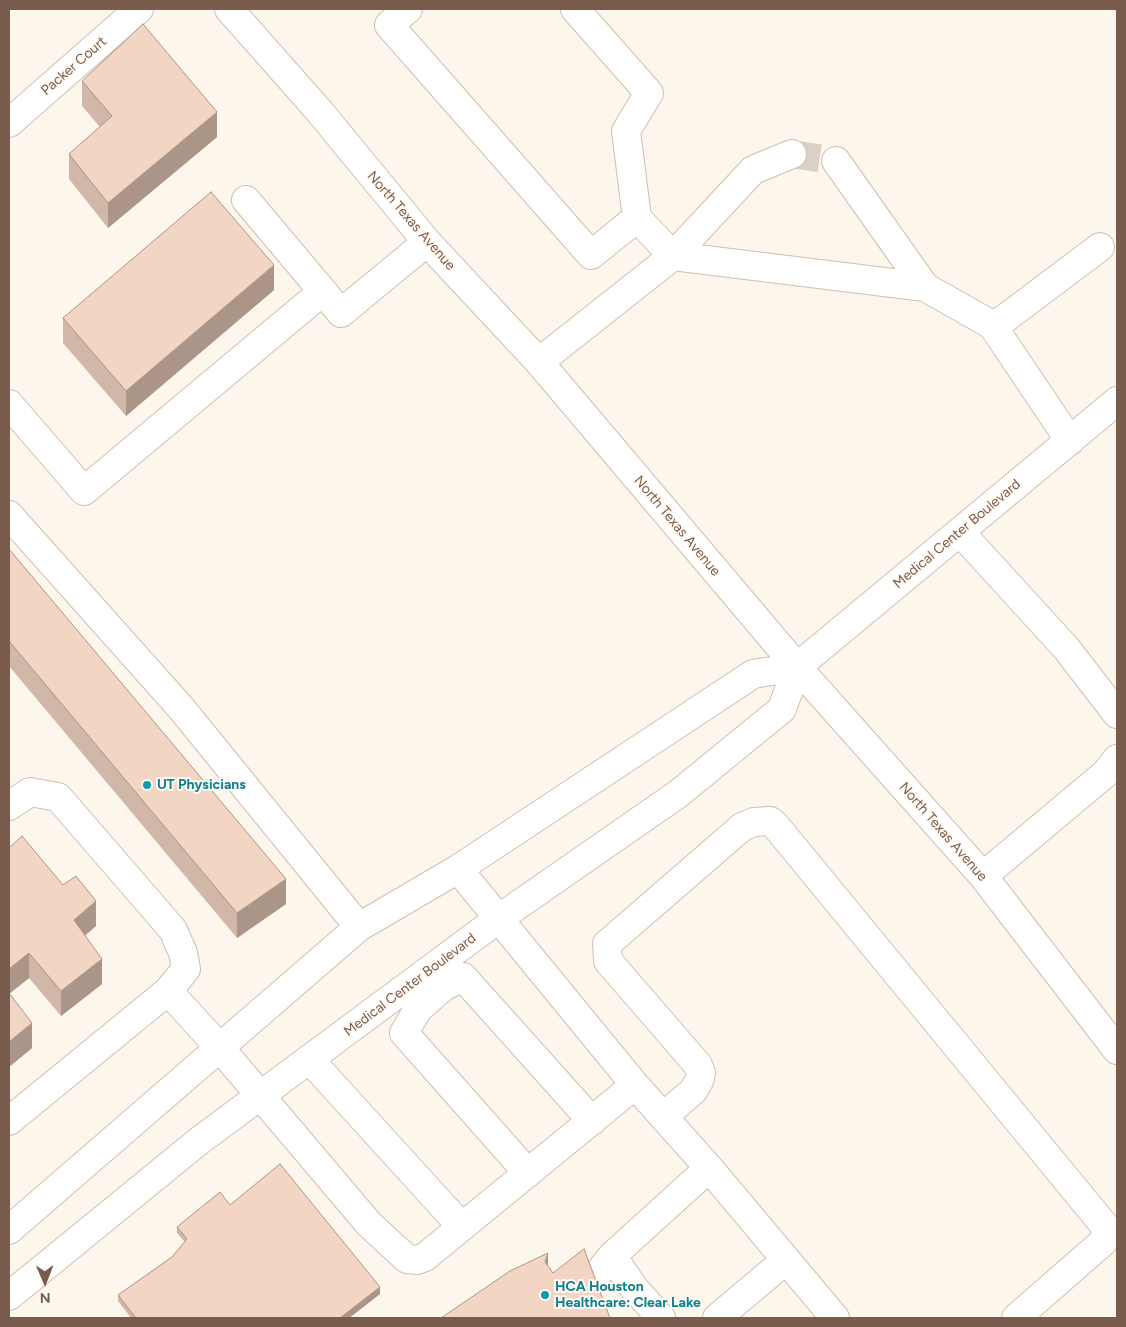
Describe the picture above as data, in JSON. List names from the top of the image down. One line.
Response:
{"streets":{"street":["Packer Court","North Texas Avenue","Medical Center Boulevard"]},"crossings":[["North Texas Avenue","Medical Center Boulevard"]],"places":["UT Physicians","HCA Houston Healthcare: Clear Lake"],"north":"bottom"}
